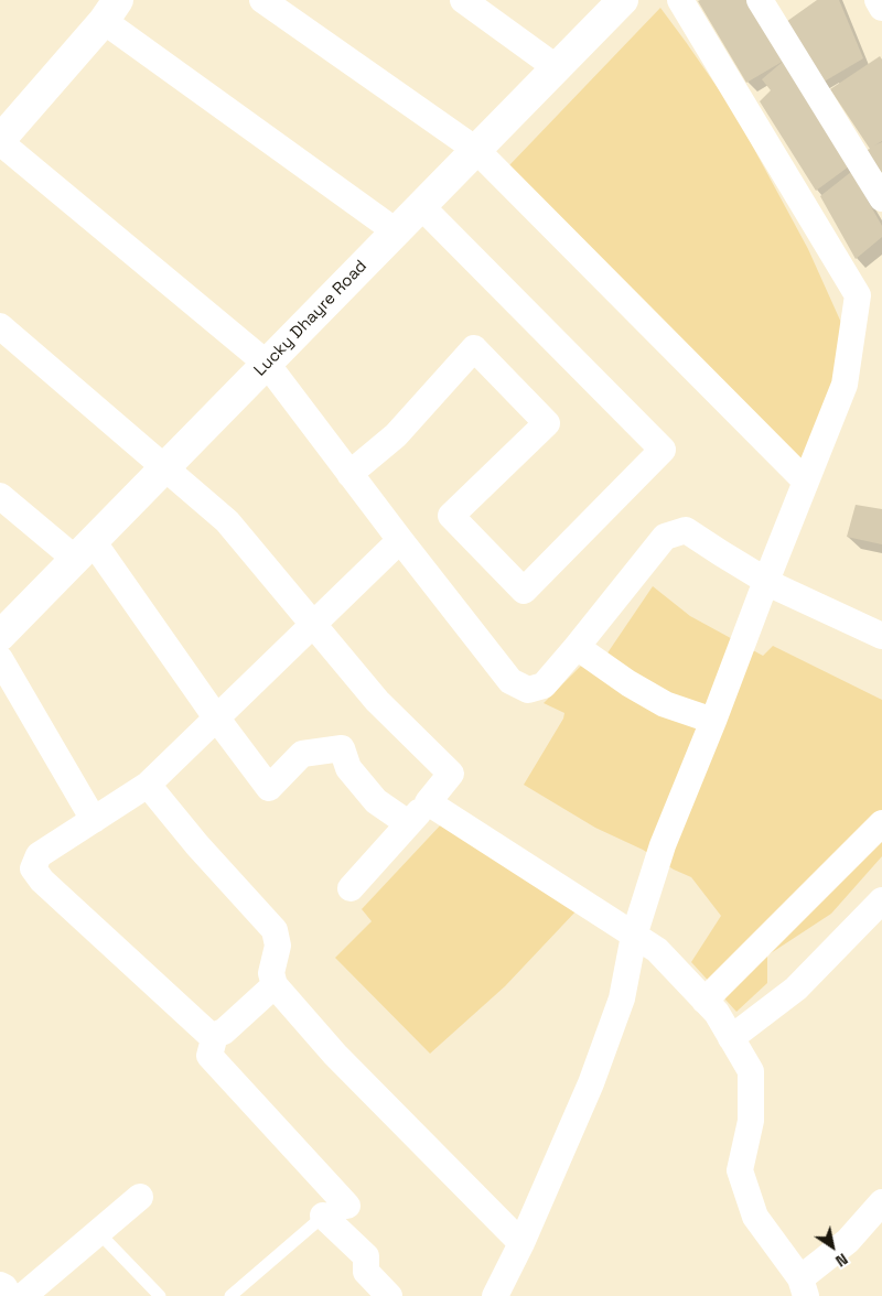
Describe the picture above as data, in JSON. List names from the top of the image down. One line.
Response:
{"streets":{"main road":["Lucky Dhayre Road"]},"north":"bottom right"}
